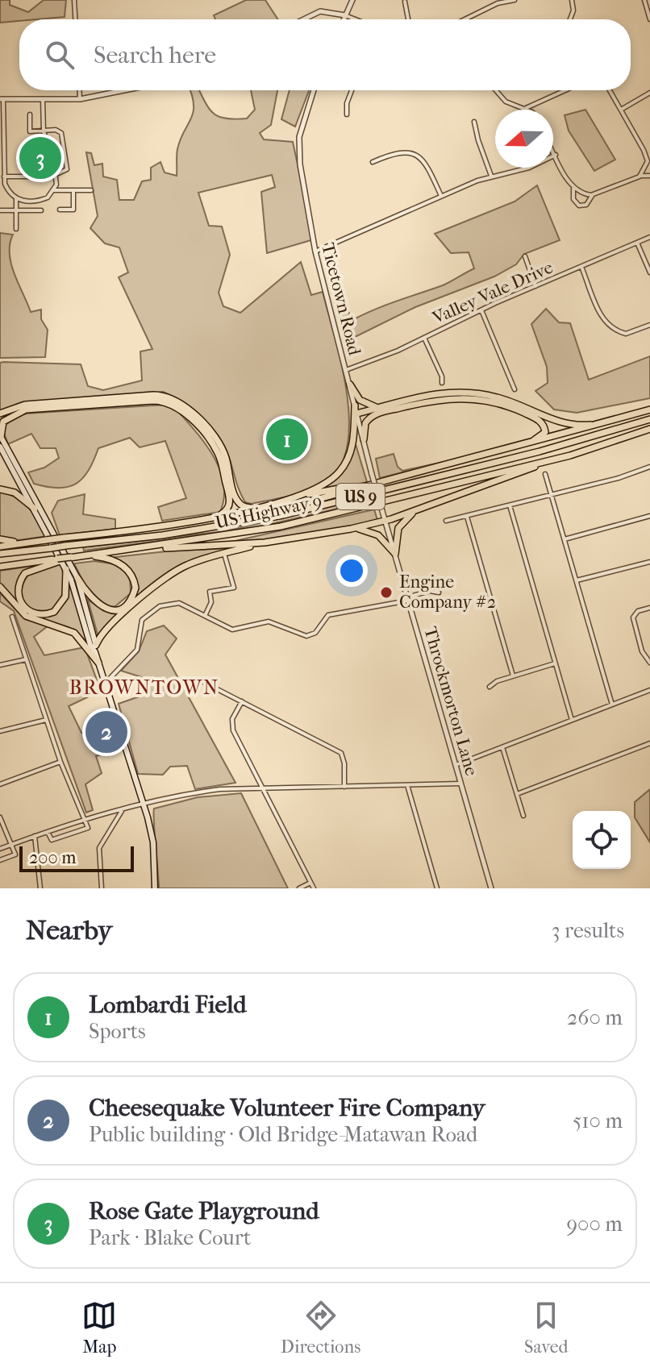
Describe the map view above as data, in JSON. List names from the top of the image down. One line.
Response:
{"streets":{"highway":["US 9","US Highway 9"],"street":["Valley Vale Drive","Ticetown Road","Throckmorton Lane"]},"crossings":[["Valley Vale Drive","Ticetown Road"],["Ticetown Road","Throckmorton Lane"]],"districts":["BROWNTOWN"],"places":["Engine Company #2"],"scale_bar":"200 m","north":"left","page":{"search":"Search here","pins":["3","1","2"],"scale":"200 m","heading":["Nearby","3 results"],"list":[{"mark":"1","name":"Lombardi Field","note":"Sports","value":"260 m"},{"mark":"2","name":"Cheesequake Volunteer Fire Company","note":"Public building · Old Bridge-Matawan Road","value":"510 m"},{"mark":"3","name":"Rose Gate Playground","note":"Park · Blake Court","value":"900 m"}],"nav":["Map","Directions","Saved"]}}
